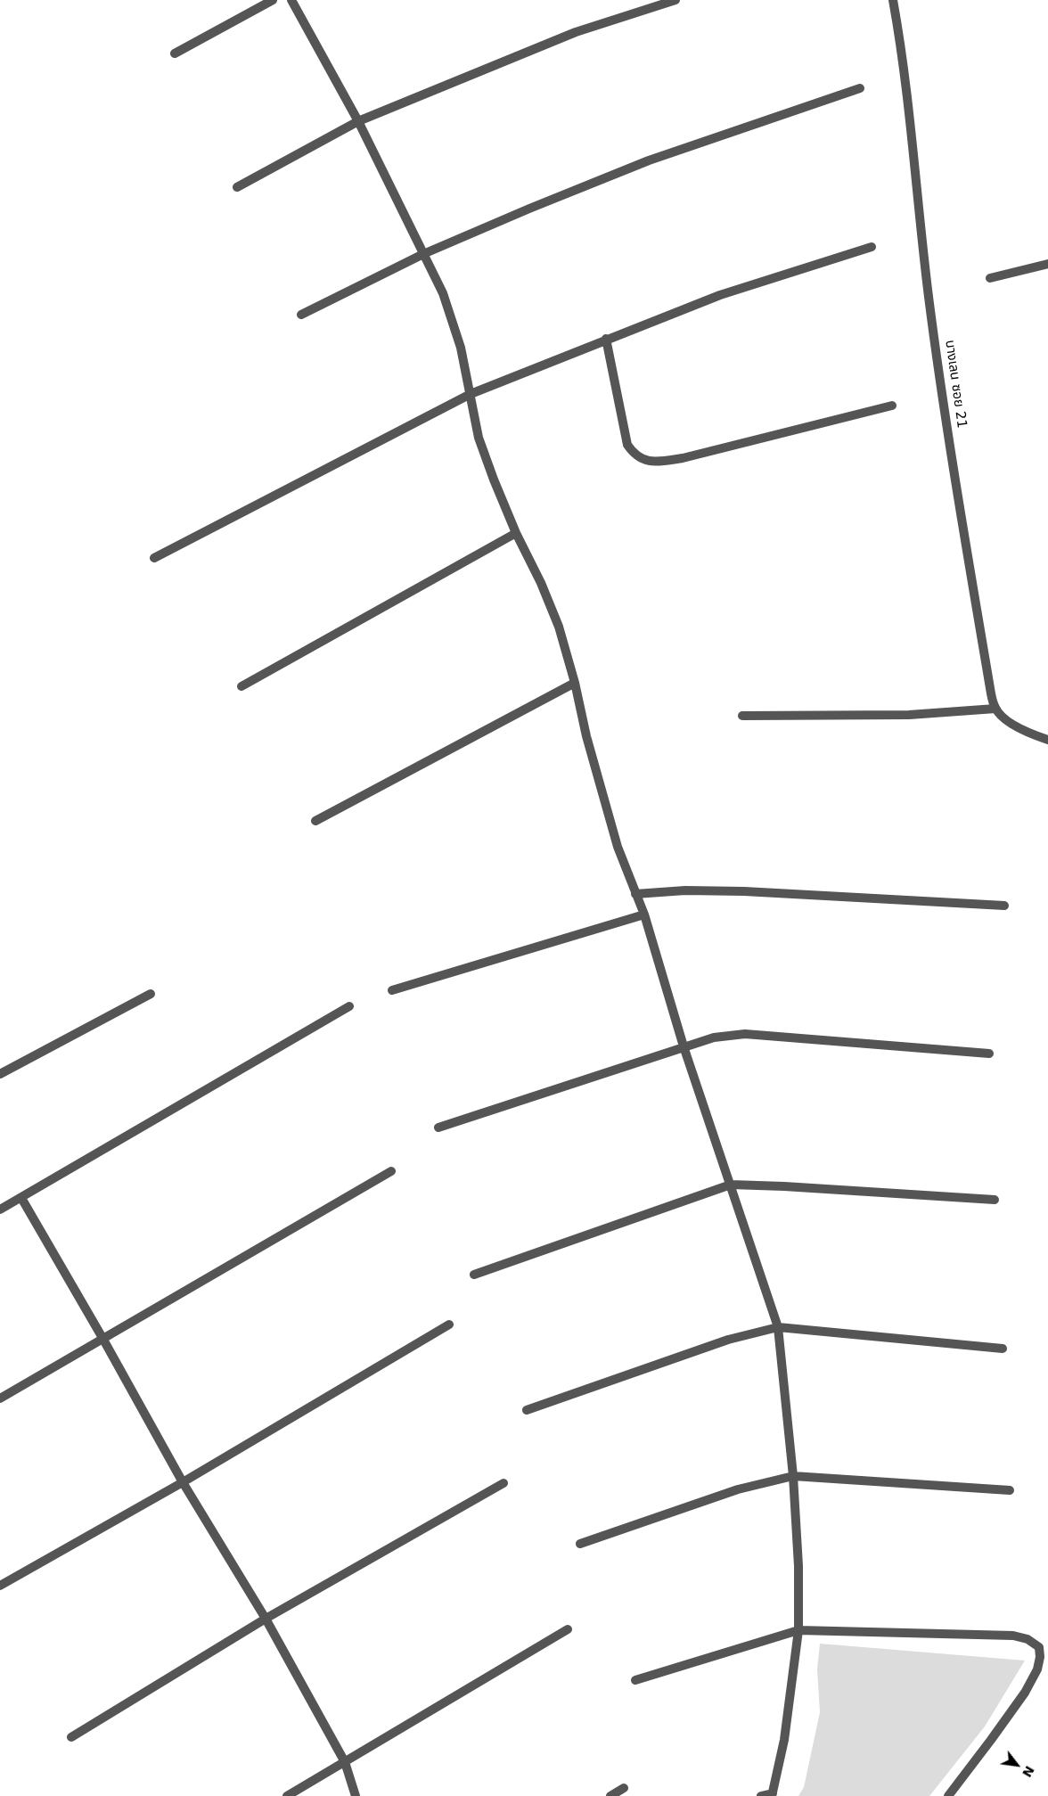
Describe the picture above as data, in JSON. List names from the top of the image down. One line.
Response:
{"streets":{"street":["บางเลน ซอย 21"]},"north":"bottom right"}
